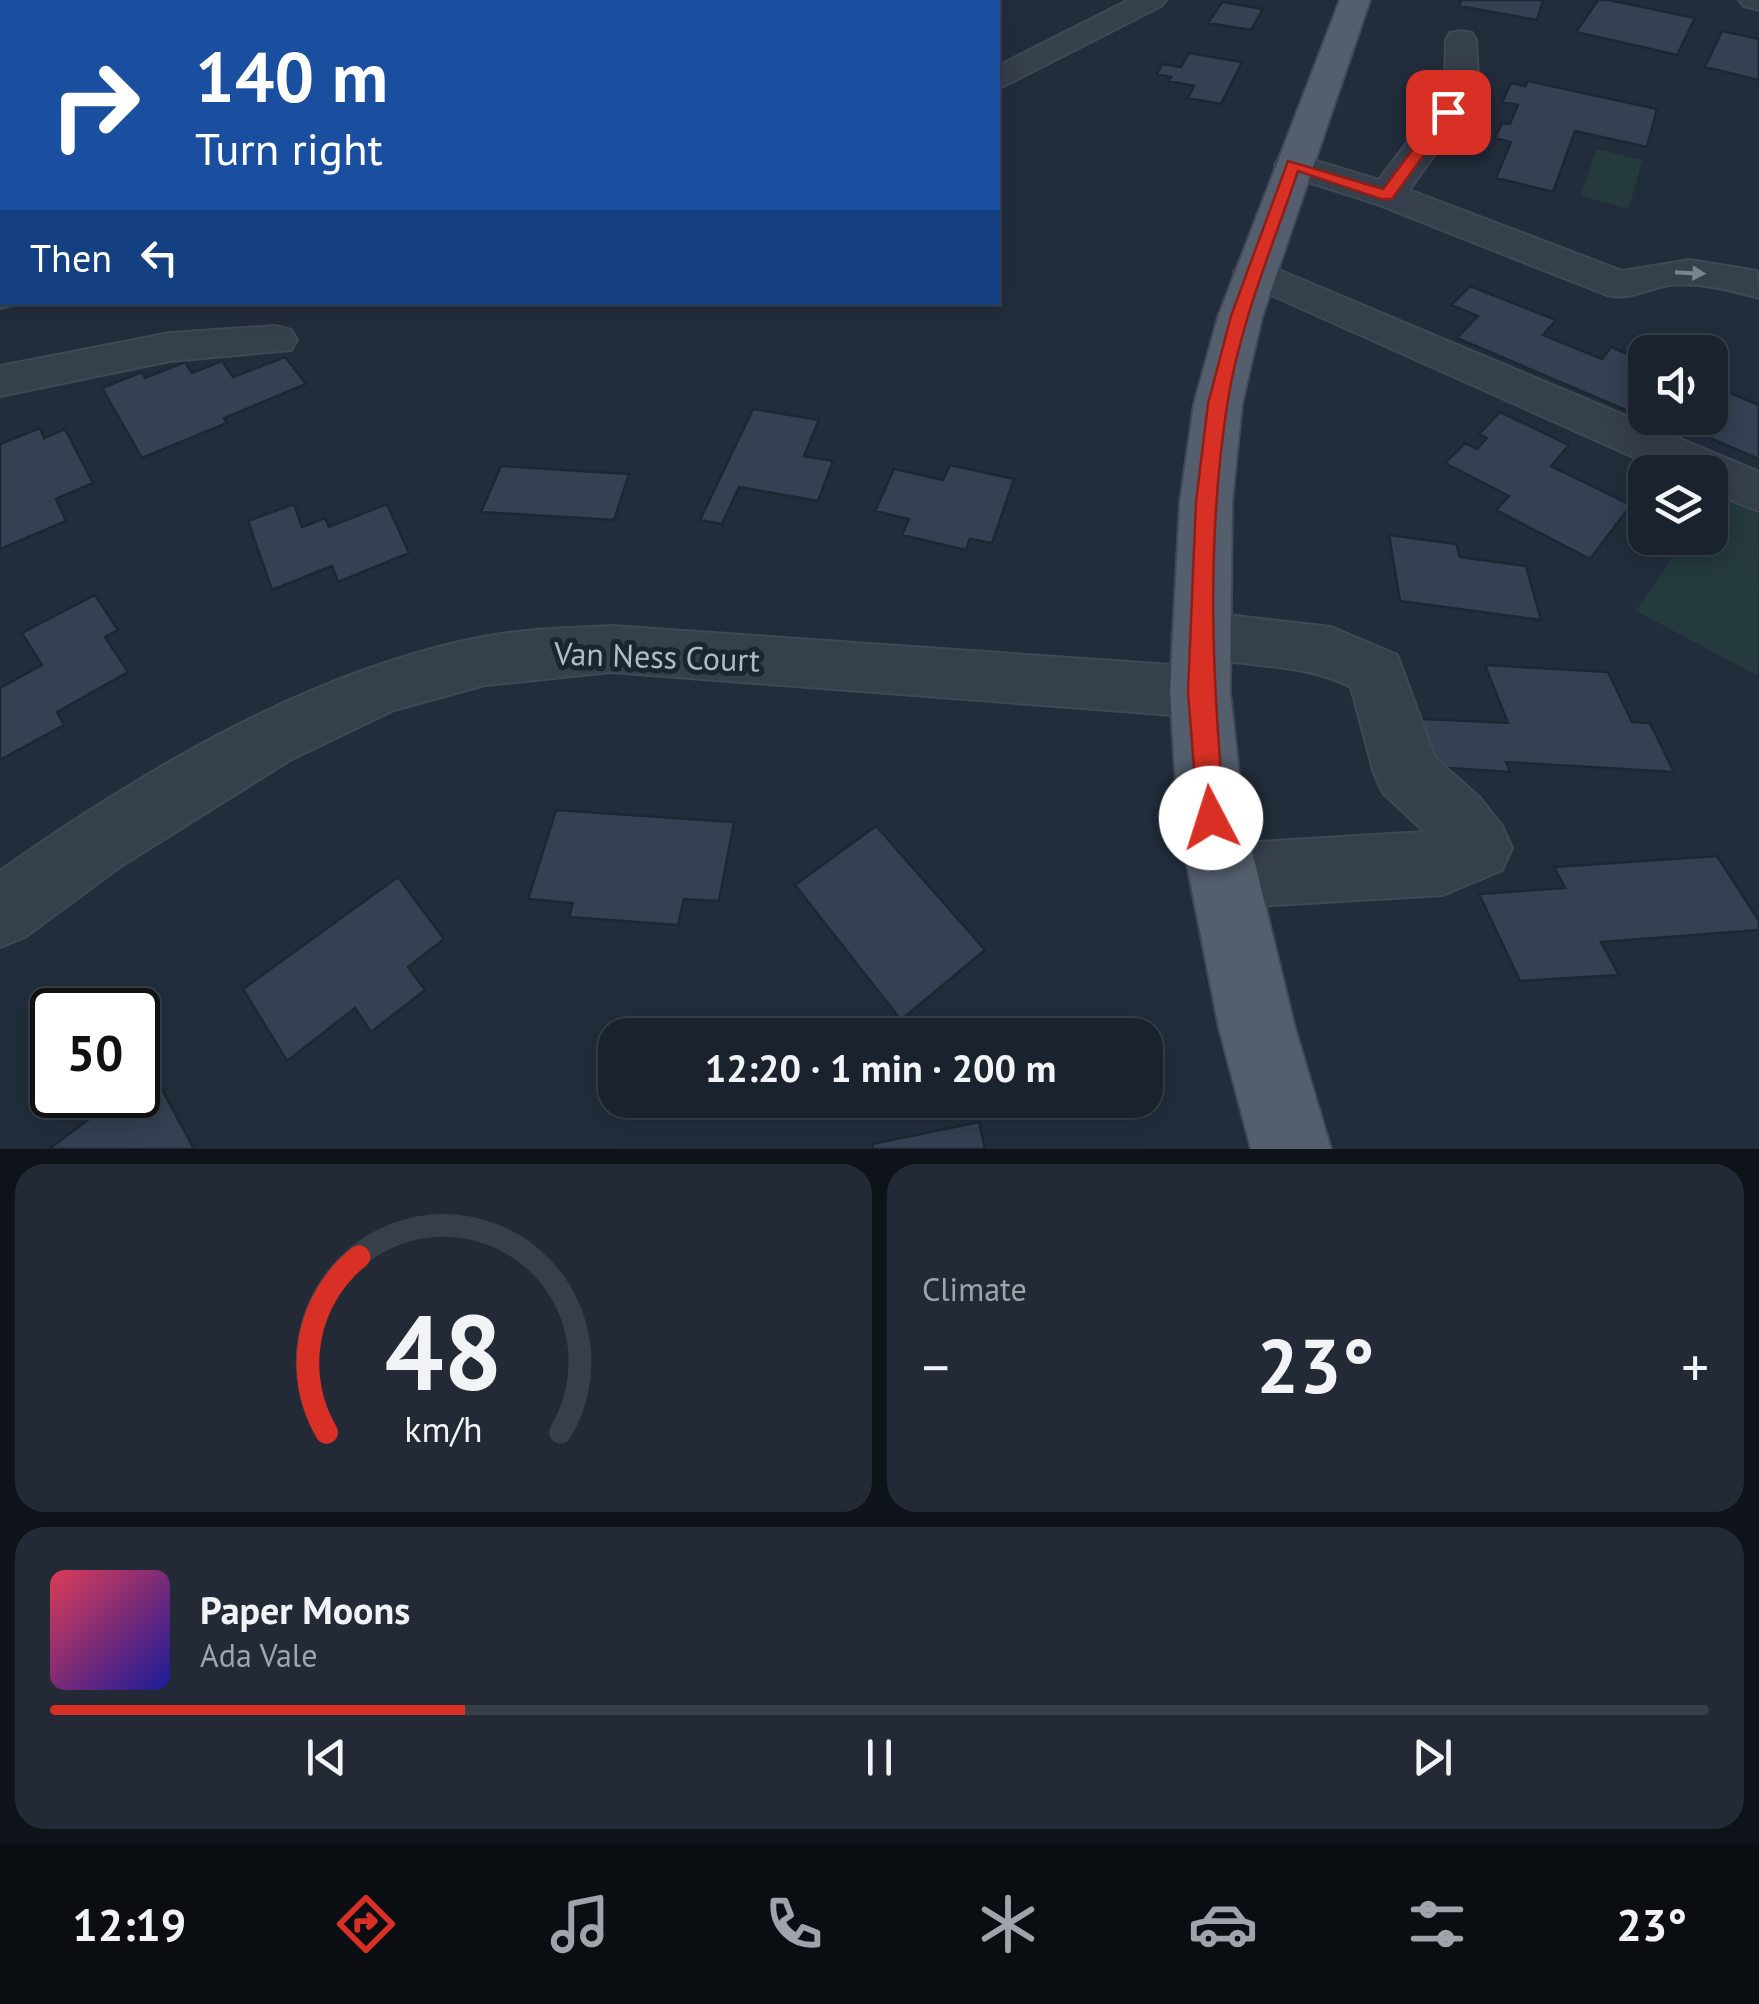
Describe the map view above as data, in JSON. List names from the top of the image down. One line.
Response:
{"streets":{"street":["Van Ness Court"]},"page":{"turn":["140 m","Turn right"],"then":"Then","limit":"50","trip":"12:20 · 1 min · 200 m","tile":"Climate","heat":["−","23°","+"],"song":["Paper Moons","Ada Vale"],"tabs":["12:19","23°"],"gauge":["48","km/h"]}}
